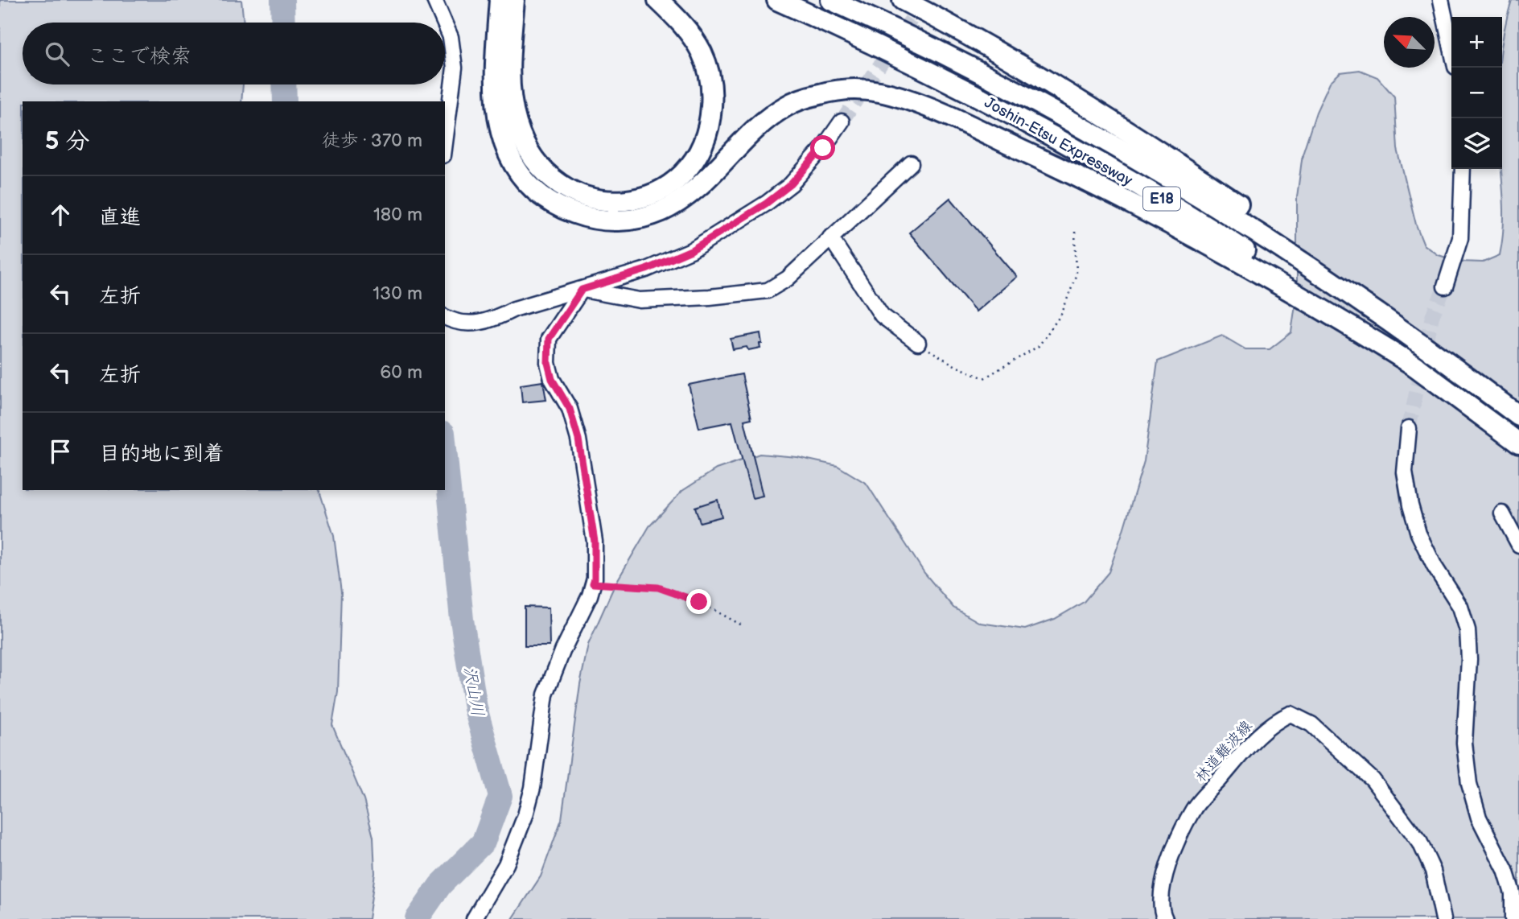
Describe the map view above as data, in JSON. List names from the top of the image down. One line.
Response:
{"streets":{"highway":["Joshin-Etsu Expressway","E18"],"street":["林道難波線"]},"water":["沢山川"],"north":"top left","page":{"map_buttons":["+","−"],"search":"ここで検索","heading":["5 分","徒歩 · 370 m"],"list":[["直進","180 m"],["左折","130 m"],["左折","60 m"],"目的地に到着"]}}
